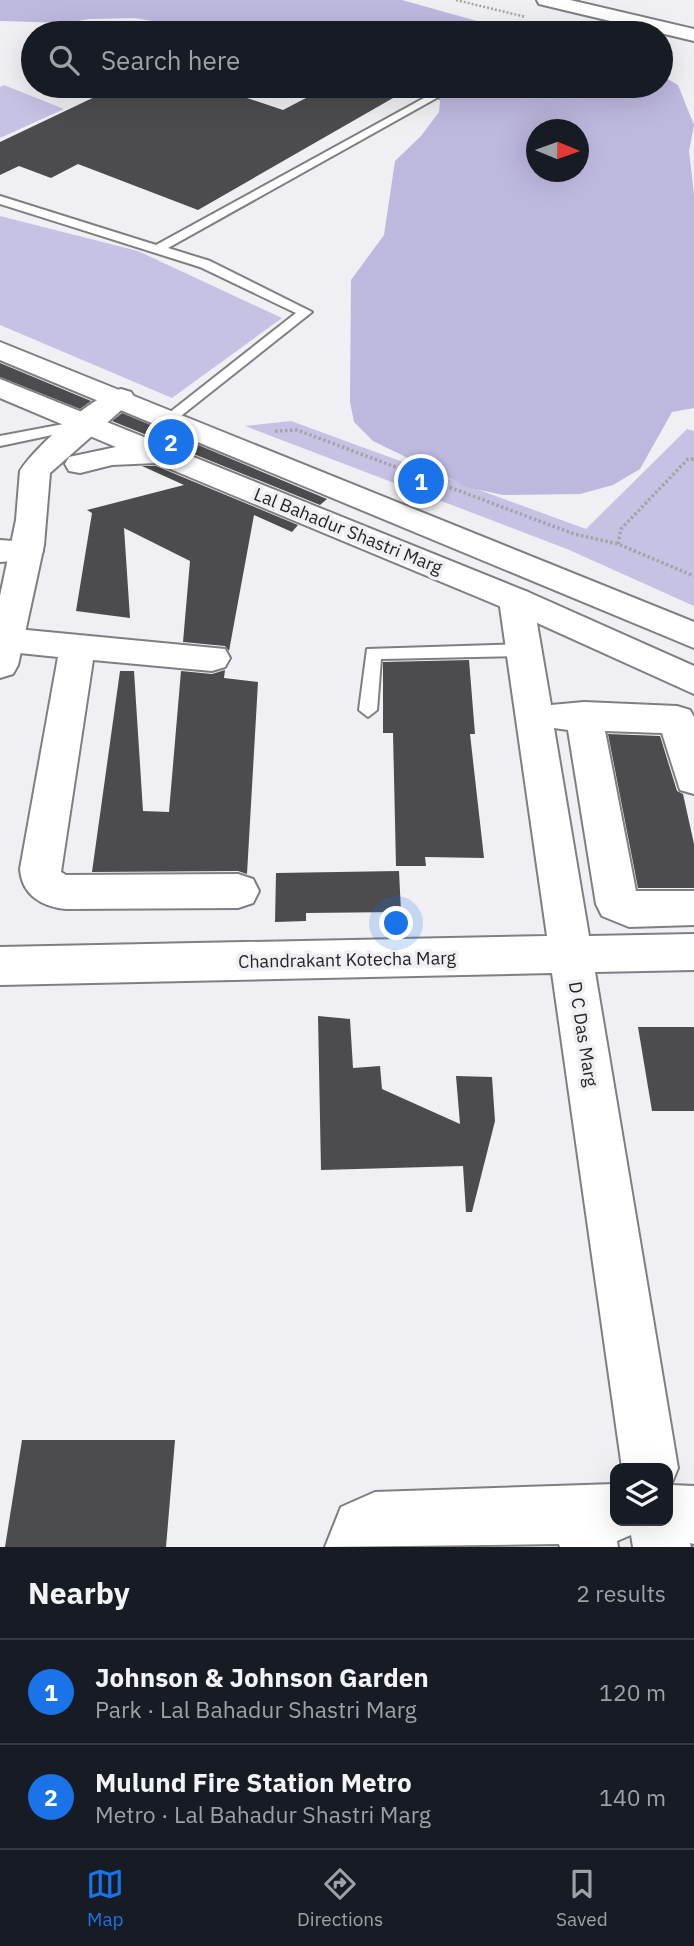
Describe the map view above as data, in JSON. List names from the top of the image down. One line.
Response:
{"streets":{"street":["Lal Bahadur Shastri Marg","Chandrakant Kotecha Marg","D C Das Marg"]},"crossings":[["Lal Bahadur Shastri Marg","D C Das Marg"],["Chandrakant Kotecha Marg","D C Das Marg"]],"north":"right","page":{"search":"Search here","pins":["2","1"],"heading":["Nearby","2 results"],"list":[{"mark":"1","name":"Johnson & Johnson Garden","note":"Park · Lal Bahadur Shastri Marg","value":"120 m"},{"mark":"2","name":"Mulund Fire Station Metro","note":"Metro · Lal Bahadur Shastri Marg","value":"140 m"}],"nav":["Map","Directions","Saved"]}}
